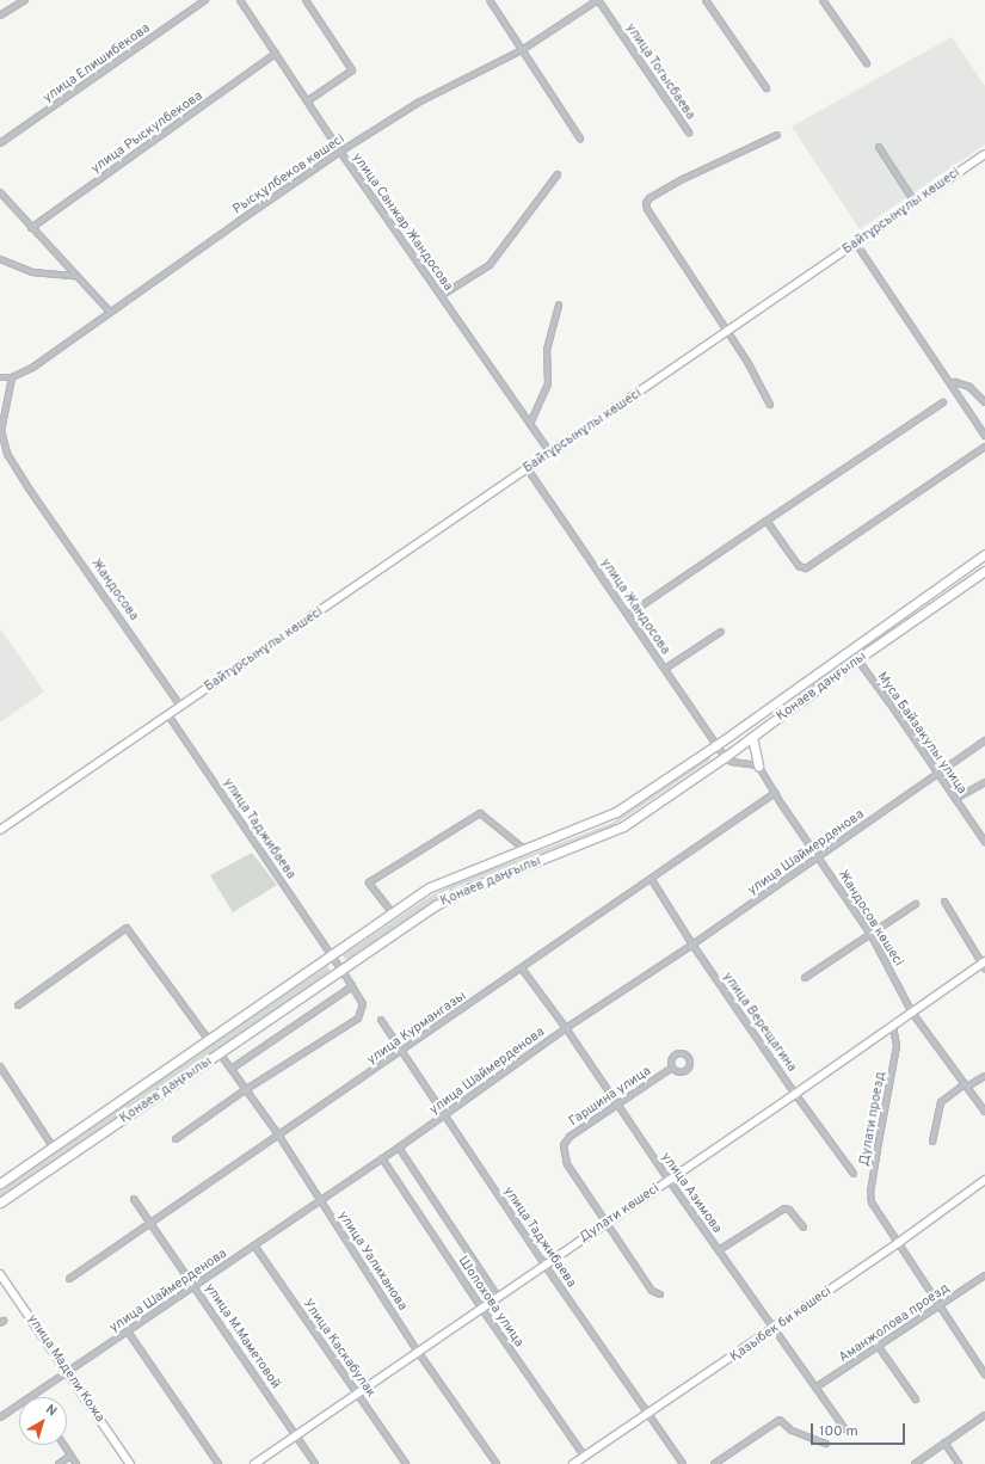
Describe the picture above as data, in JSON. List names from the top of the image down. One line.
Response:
{"streets":{"main road":["Байтұрсынұлы көшесі","Қонаев даңғылы","Дулати көшесі","Қазыбек би көшесі","улица Мадели Кожа"],"street":["улица Елишибекова","улица Тогысбаева","улица Рыскулбекова","Рысқұлбеков көшесі","улица Санжар Жандосова","Жандосова","улица Жандосова","Муса Байзакулы улица","улица Таджибаева","улица Шаймерденова","Жандосов көшесі","улица Верещагина","улица Курмангазы","Гаршина улица","Дулати проезд","улица Азимова","улица Уалиханова","Шолохова улица","Аманжолова проезд","улица М.Маметовой","Улица Каскабулак"]},"crossings":[["улица Тогысбаева","Рысқұлбеков көшесі"],["улица Рыскулбекова","улица Санжар Жандосова"],["Рысқұлбеков көшесі","улица Санжар Жандосова"],["Рысқұлбеков көшесі","Жандосова"],["Байтұрсынұлы көшесі","улица Санжар Жандосова"],["Байтұрсынұлы көшесі","Жандосова"],["Байтұрсынұлы көшесі","улица Жандосова"],["Байтұрсынұлы көшесі","улица Таджибаева"],["улица Жандосова","Қонаев даңғылы"],["Қонаев даңғылы","Муса Байзакулы улица"],["Қонаев даңғылы","улица Таджибаева"],["Қонаев даңғылы","улица Уалиханова"],["Муса Байзакулы улица","улица Шаймерденова"],["улица Таджибаева","улица Шаймерденова"],["улица Таджибаева","улица Курмангазы"],["улица Таджибаева","Дулати көшесі"],["улица Таджибаева","улица Уалиханова"],["улица Таджибаева","Қазыбек би көшесі"],["улица Шаймерденова","Жандосов көшесі"],["улица Шаймерденова","улица Верещагина"],["улица Шаймерденова","улица Азимова"],["улица Шаймерденова","улица Уалиханова"],["улица Шаймерденова","Шолохова улица"],["улица Шаймерденова","улица М.Маметовой"],["улица Шаймерденова","Улица Каскабулак"],["улица Шаймерденова","улица Мадели Кожа"],["Жандосов көшесі","улица Курмангазы"],["Жандосов көшесі","Дулати көшесі"],["улица Верещагина","улица Курмангазы"],["улица Верещагина","Дулати көшесі"],["улица Курмангазы","улица Азимова"],["улица Курмангазы","улица Уалиханова"],["улица Курмангазы","улица М.Маметовой"],["Гаршина улица","улица Азимова"],["Гаршина улица","Дулати көшесі"],["Дулати проезд","Дулати көшесі"],["Дулати проезд","Қазыбек би көшесі"],["улица Азимова","Дулати көшесі"],["улица Азимова","Аманжолова проезд"],["улица Азимова","Қазыбек би көшесі"],["Дулати көшесі","улица Уалиханова"],["Дулати көшесі","Шолохова улица"],["Дулати көшесі","улица М.Маметовой"],["Дулати көшесі","Улица Каскабулак"],["Шолохова улица","Қазыбек би көшесі"]],"scale_bar":"100 m","north":"top right"}
